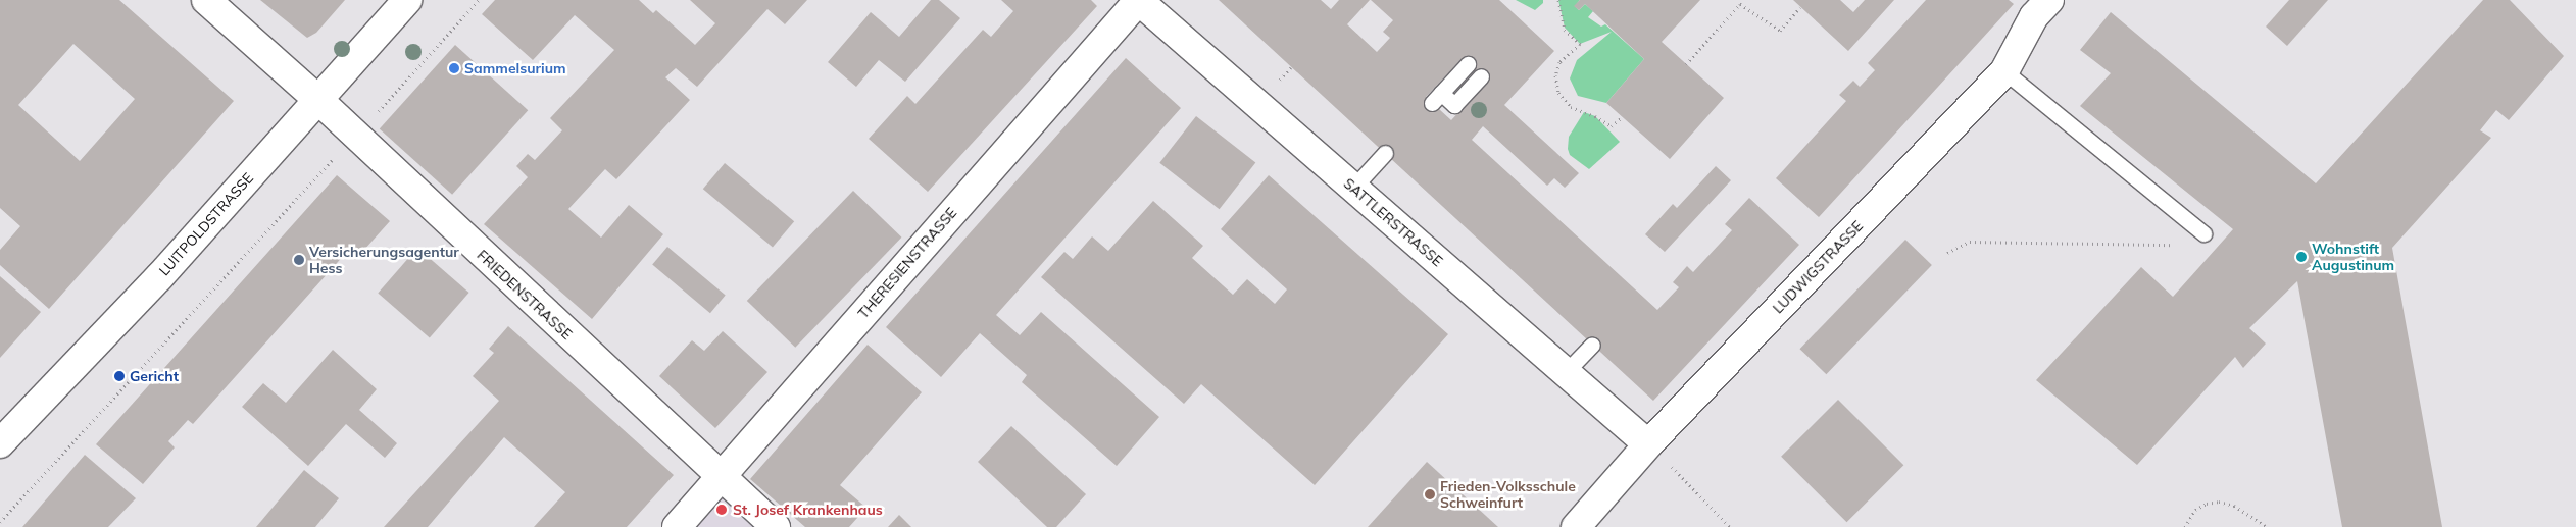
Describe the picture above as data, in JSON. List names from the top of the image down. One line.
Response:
{"streets":{"street":["SATTLERSTRASSE","LUITPOLDSTRASSE","THERESIENSTRASSE","LUDWIGSTRASSE","FRIEDENSTRASSE"]},"crossings":[["SATTLERSTRASSE","THERESIENSTRASSE"],["SATTLERSTRASSE","LUDWIGSTRASSE"],["LUITPOLDSTRASSE","FRIEDENSTRASSE"],["THERESIENSTRASSE","FRIEDENSTRASSE"]],"places":["Sammelsurium","Wohnstift Augustinum","Versicherungsagentur Hess","Gericht","Frieden-Volksschule Schweinfurt","St. Josef Krankenhaus"]}
